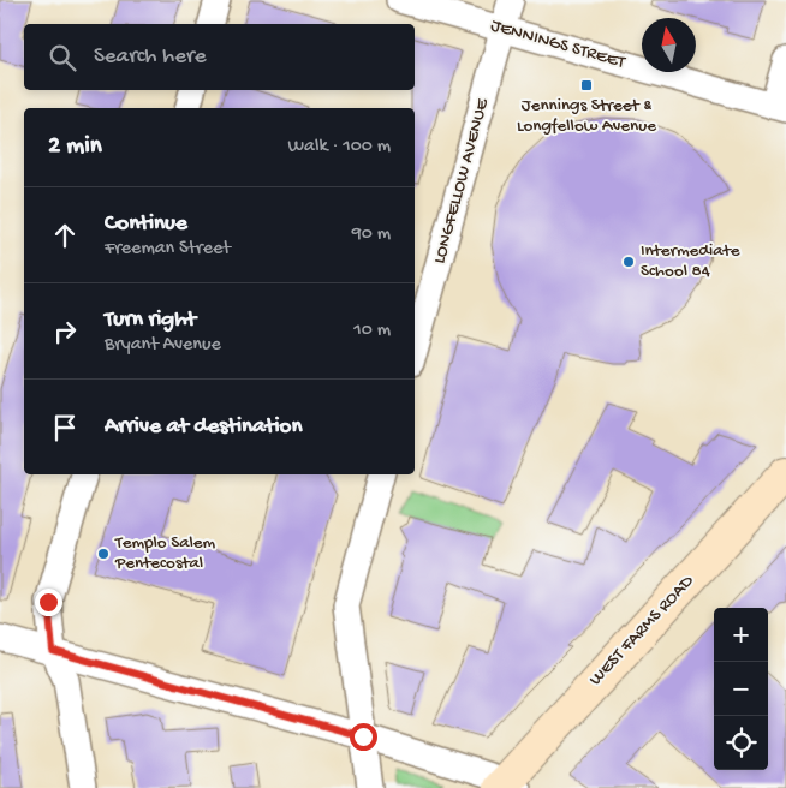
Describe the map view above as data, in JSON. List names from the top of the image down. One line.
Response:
{"streets":{"street":["JENNINGS STREET","LONGFELLOW AVENUE","WEST FARMS ROAD"]},"crossings":[["JENNINGS STREET","LONGFELLOW AVENUE"]],"places":{"transit":["Jennings Street & Longfellow Avenue"],"other":["Intermediate School 84","Templo Salem Pentecostal"]},"north":"top","page":{"search":"Search here","heading":["2 min","Walk · 100 m"],"list":[["Continue","Freeman Street","90 m"],["Turn right","Bryant Avenue","10 m"],"Arrive at destination"],"map_buttons":["+","−"]}}
